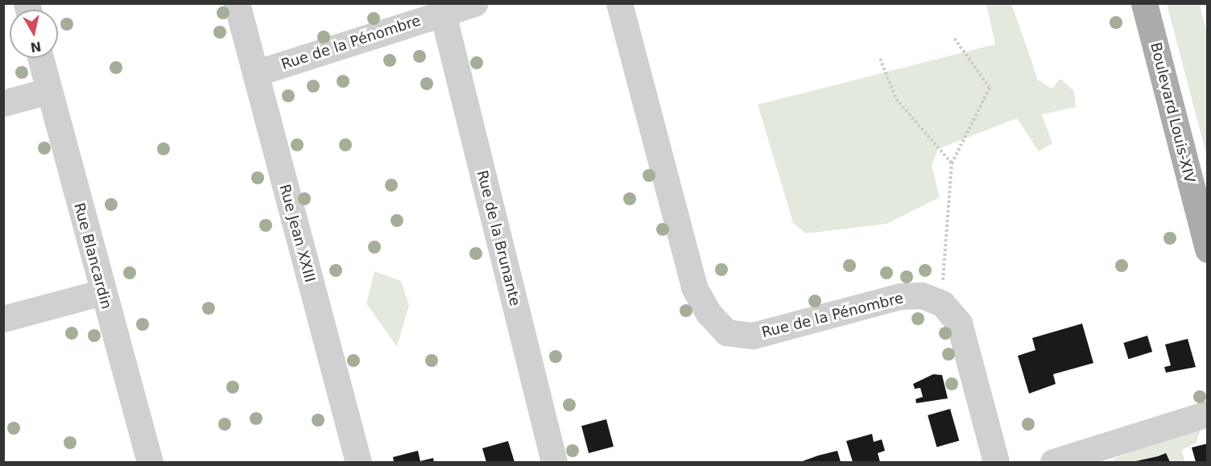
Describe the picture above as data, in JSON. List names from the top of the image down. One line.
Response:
{"streets":{"main road":["Boulevard Louis-XIV"],"street":["Rue de la Pénombre","Rue Jean XXIII","Rue de la Brunante","Rue Blancardin"]},"crossings":[["Rue de la Pénombre","Rue Jean XXIII"],["Rue de la Pénombre","Rue de la Brunante"]],"north":"bottom"}
